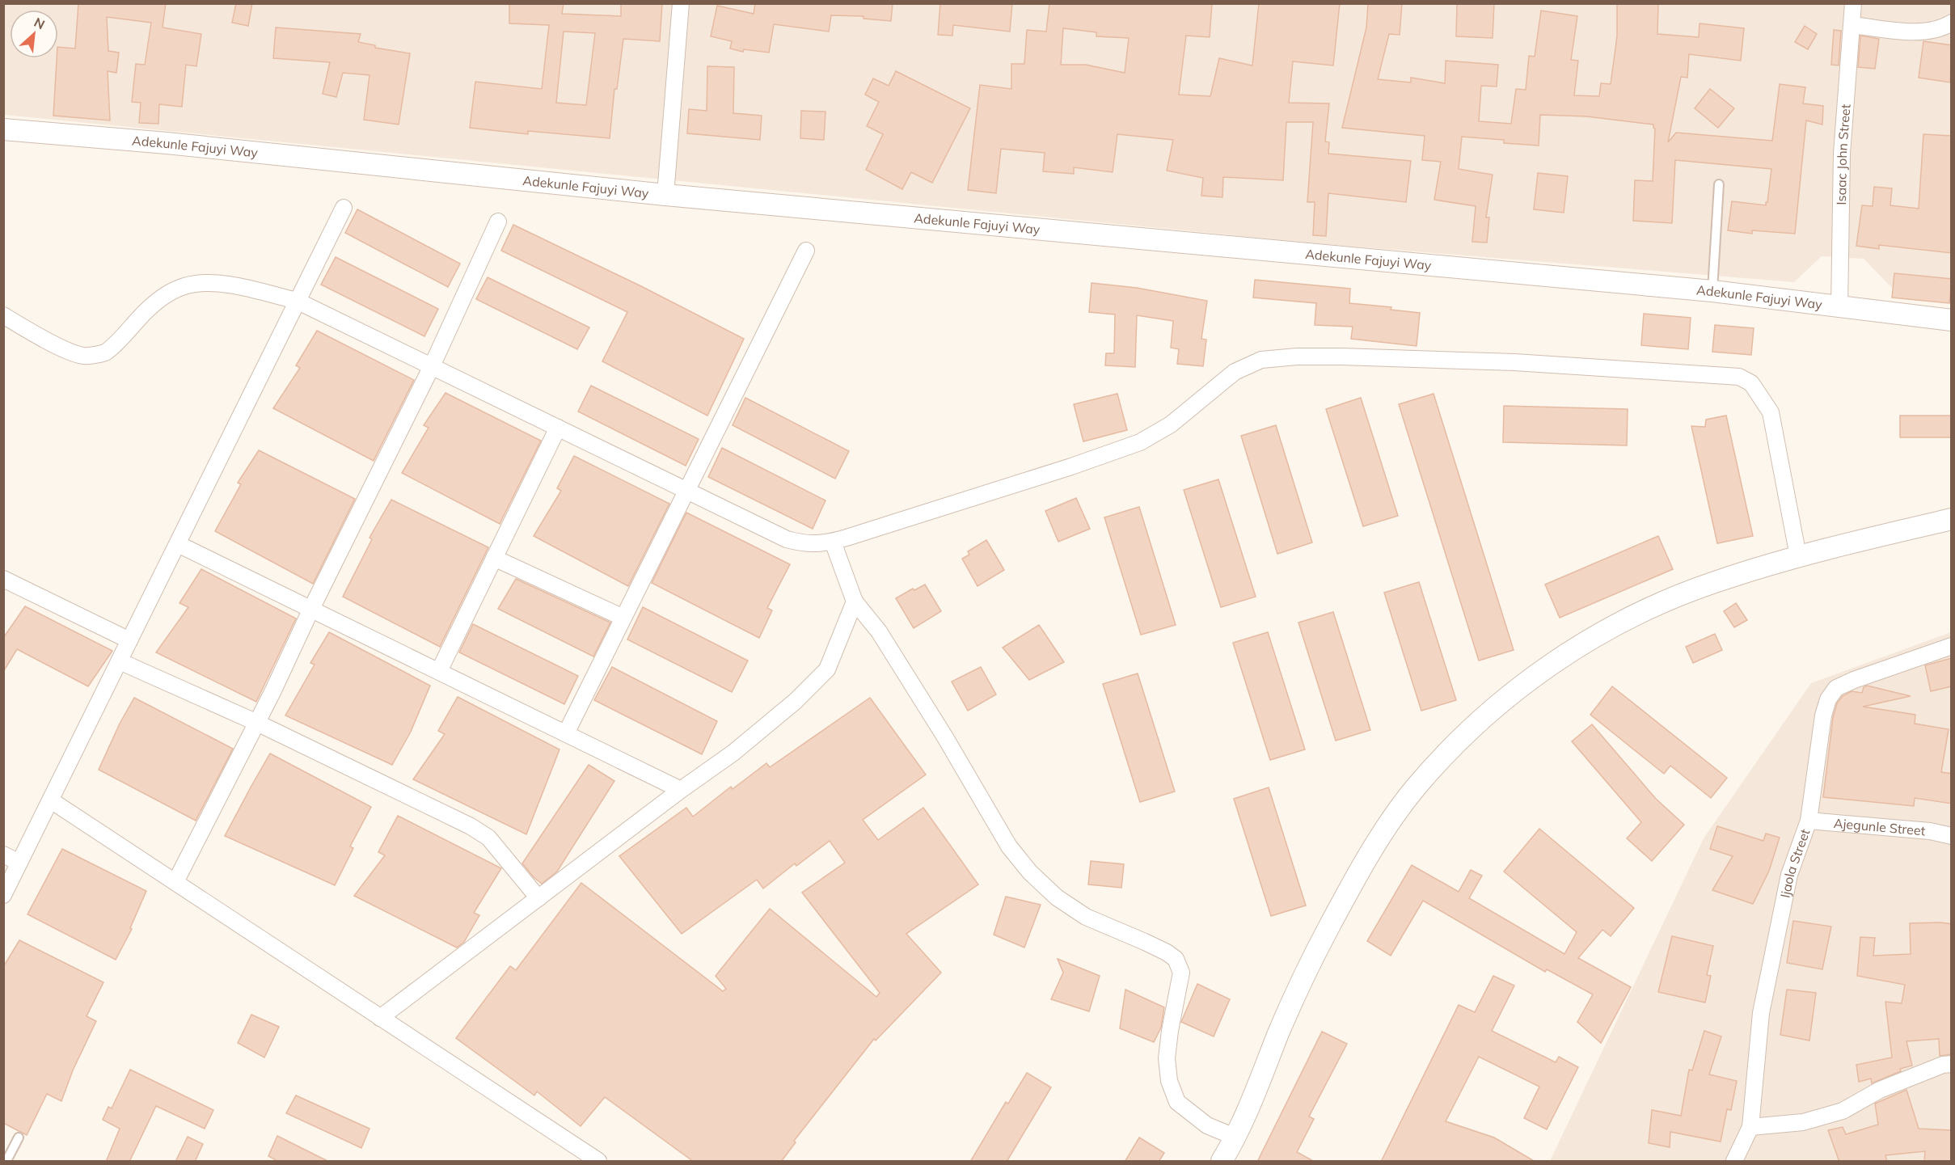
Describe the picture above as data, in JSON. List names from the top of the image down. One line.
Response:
{"streets":{"street":["Adekunle Fajuyi Way","Isaac John Street","Ajegunle Street","Ijaola Street"]},"crossings":[["Adekunle Fajuyi Way","Isaac John Street"],["Ajegunle Street","Ijaola Street"]],"north":"top right"}
